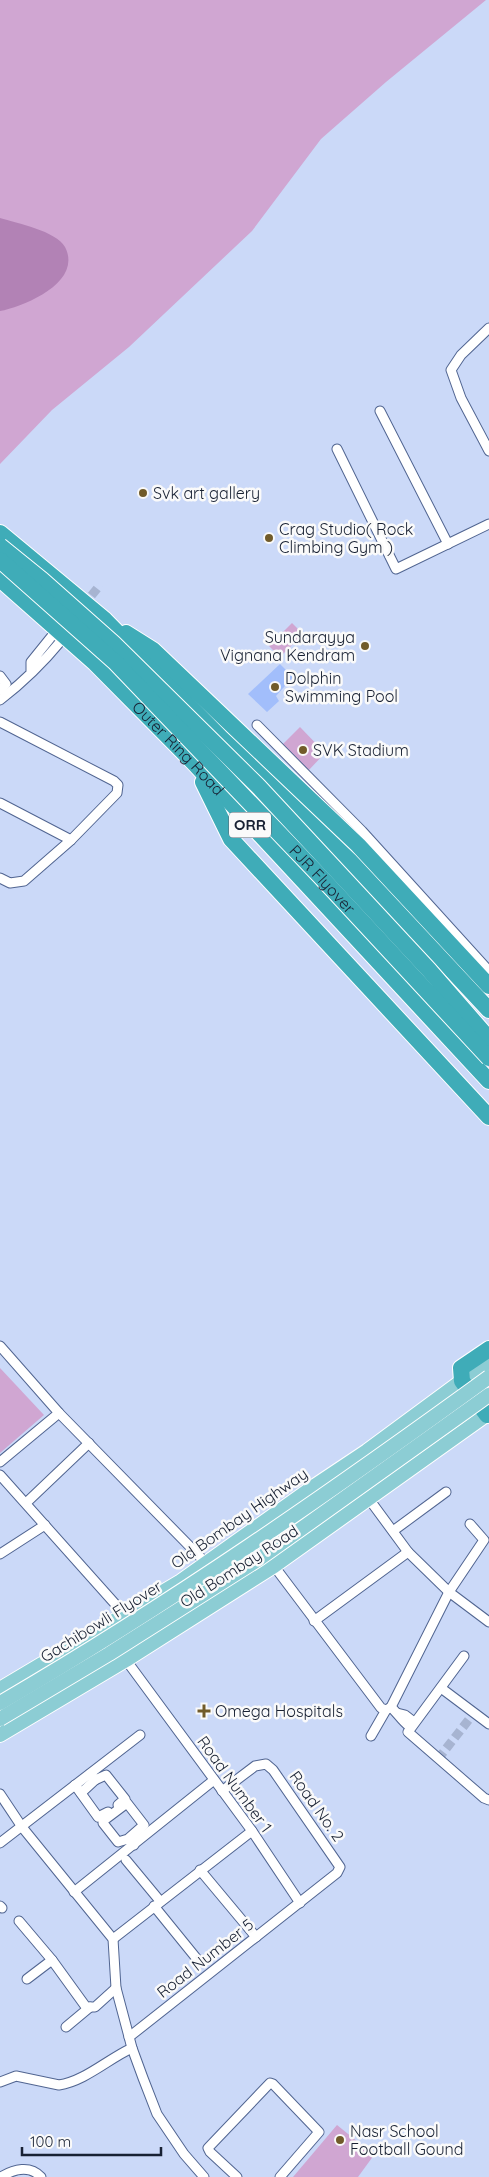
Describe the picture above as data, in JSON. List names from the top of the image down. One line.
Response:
{"streets":{"highway":["Outer Ring Road","ORR","PJR Flyover"],"main road":["Old Bombay Highway","Old Bombay Road","Gachibowli Flyover"],"street":["Road Number 1","Road No. 2","Road Number 5"]},"crossings":[["Old Bombay Road","Road Number 1"],["Road Number 1","Road No. 2"],["Road Number 1","Road Number 5"],["Road No. 2","Road Number 5"]],"places":{"other":["Svk art gallery","Crag Studio( Rock Climbing Gym )","Sundarayya Vignana Kendram","Dolphin Swimming Pool","SVK Stadium","Nasr School Football Gound"],"health":["Omega Hospitals"]},"scale_bar":"100 m"}
